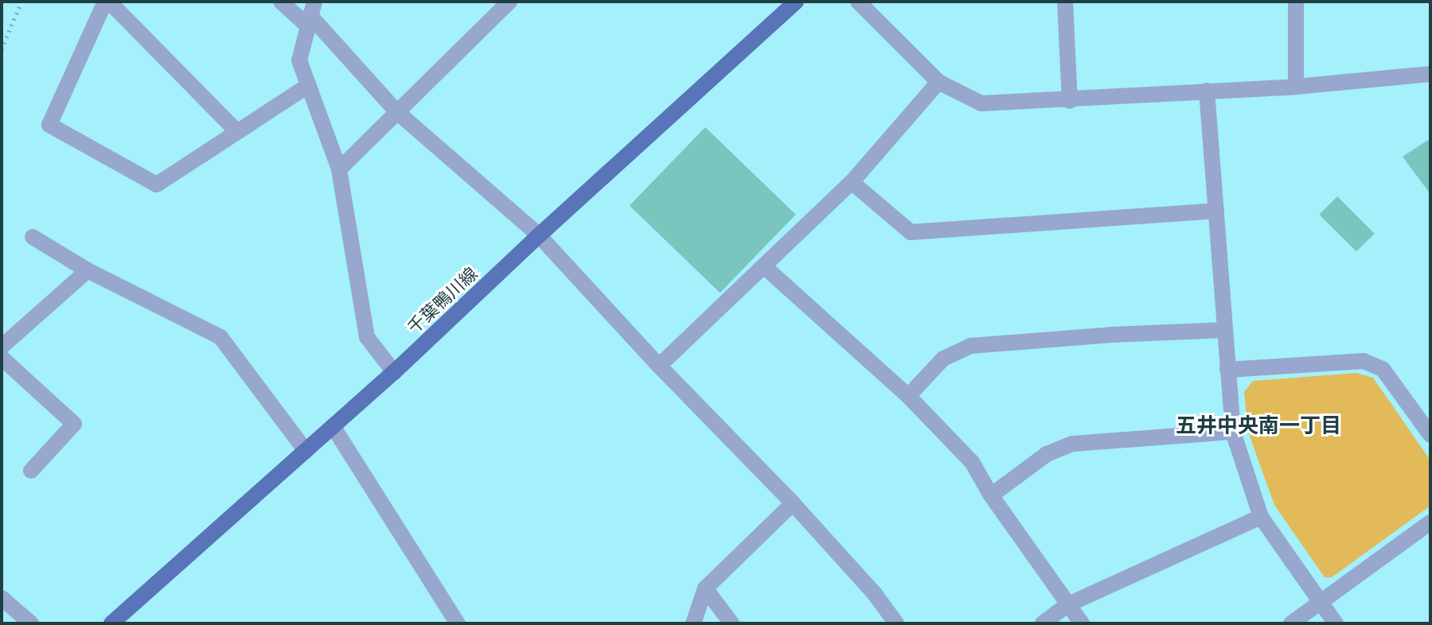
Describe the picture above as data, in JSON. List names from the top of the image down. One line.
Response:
{"streets":{"main road":["千葉鴨川線"]},"districts":["五井中央南一丁目"]}
